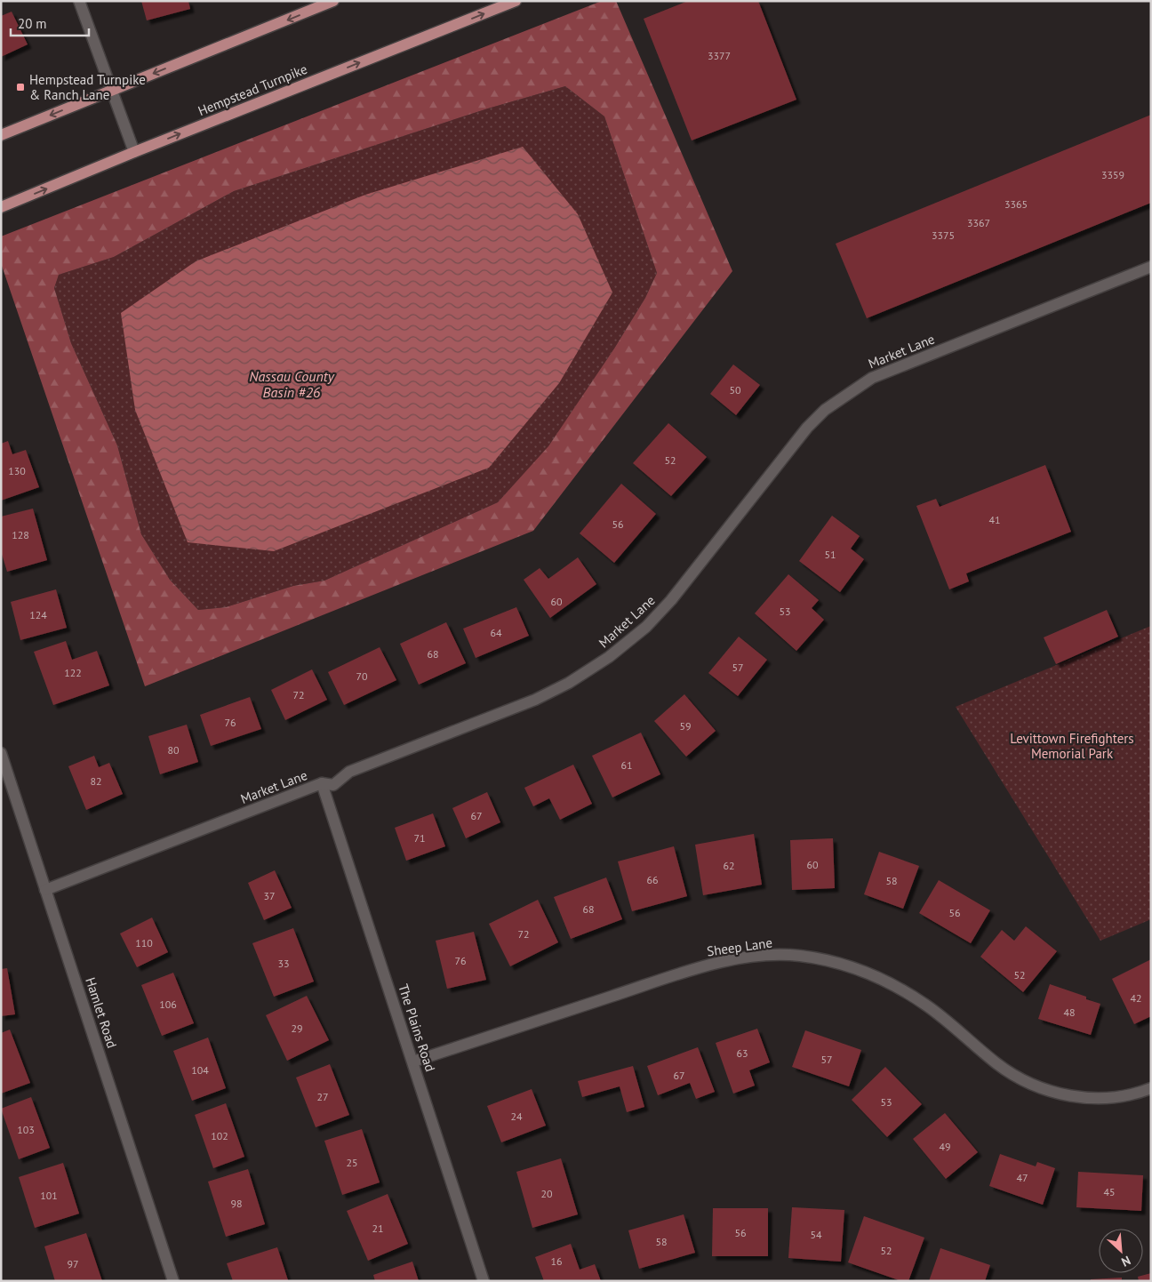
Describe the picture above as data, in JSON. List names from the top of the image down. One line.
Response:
{"streets":{"main road":["Hempstead Turnpike"],"street":["Market Lane","Sheep Lane","Hamlet Road","The Plains Road"]},"crossings":[["Market Lane","Hamlet Road"],["Market Lane","The Plains Road"],["Sheep Lane","The Plains Road"]],"water":["Nassau County Basin #26"],"parks":["Levittown Firefighters Memorial Park"],"places":{"transit":["Hempstead Turnpike & Ranch Lane"]},"house_numbers":["3377","3359","3365","3367","3375","50","52","130","41","56","128","51","60","53","124","64","68","57","122","70","72","76","59","80","61","82","67","71","60","62","66","58","37","68","56","72","110","76","33","52","42","106","48","29","63","57","104","67","27","53","24","103","102","49","25","47","45","20","101","98","21","56","54","58","52","16","97"],"scale_bar":"20 m","north":"bottom right"}
